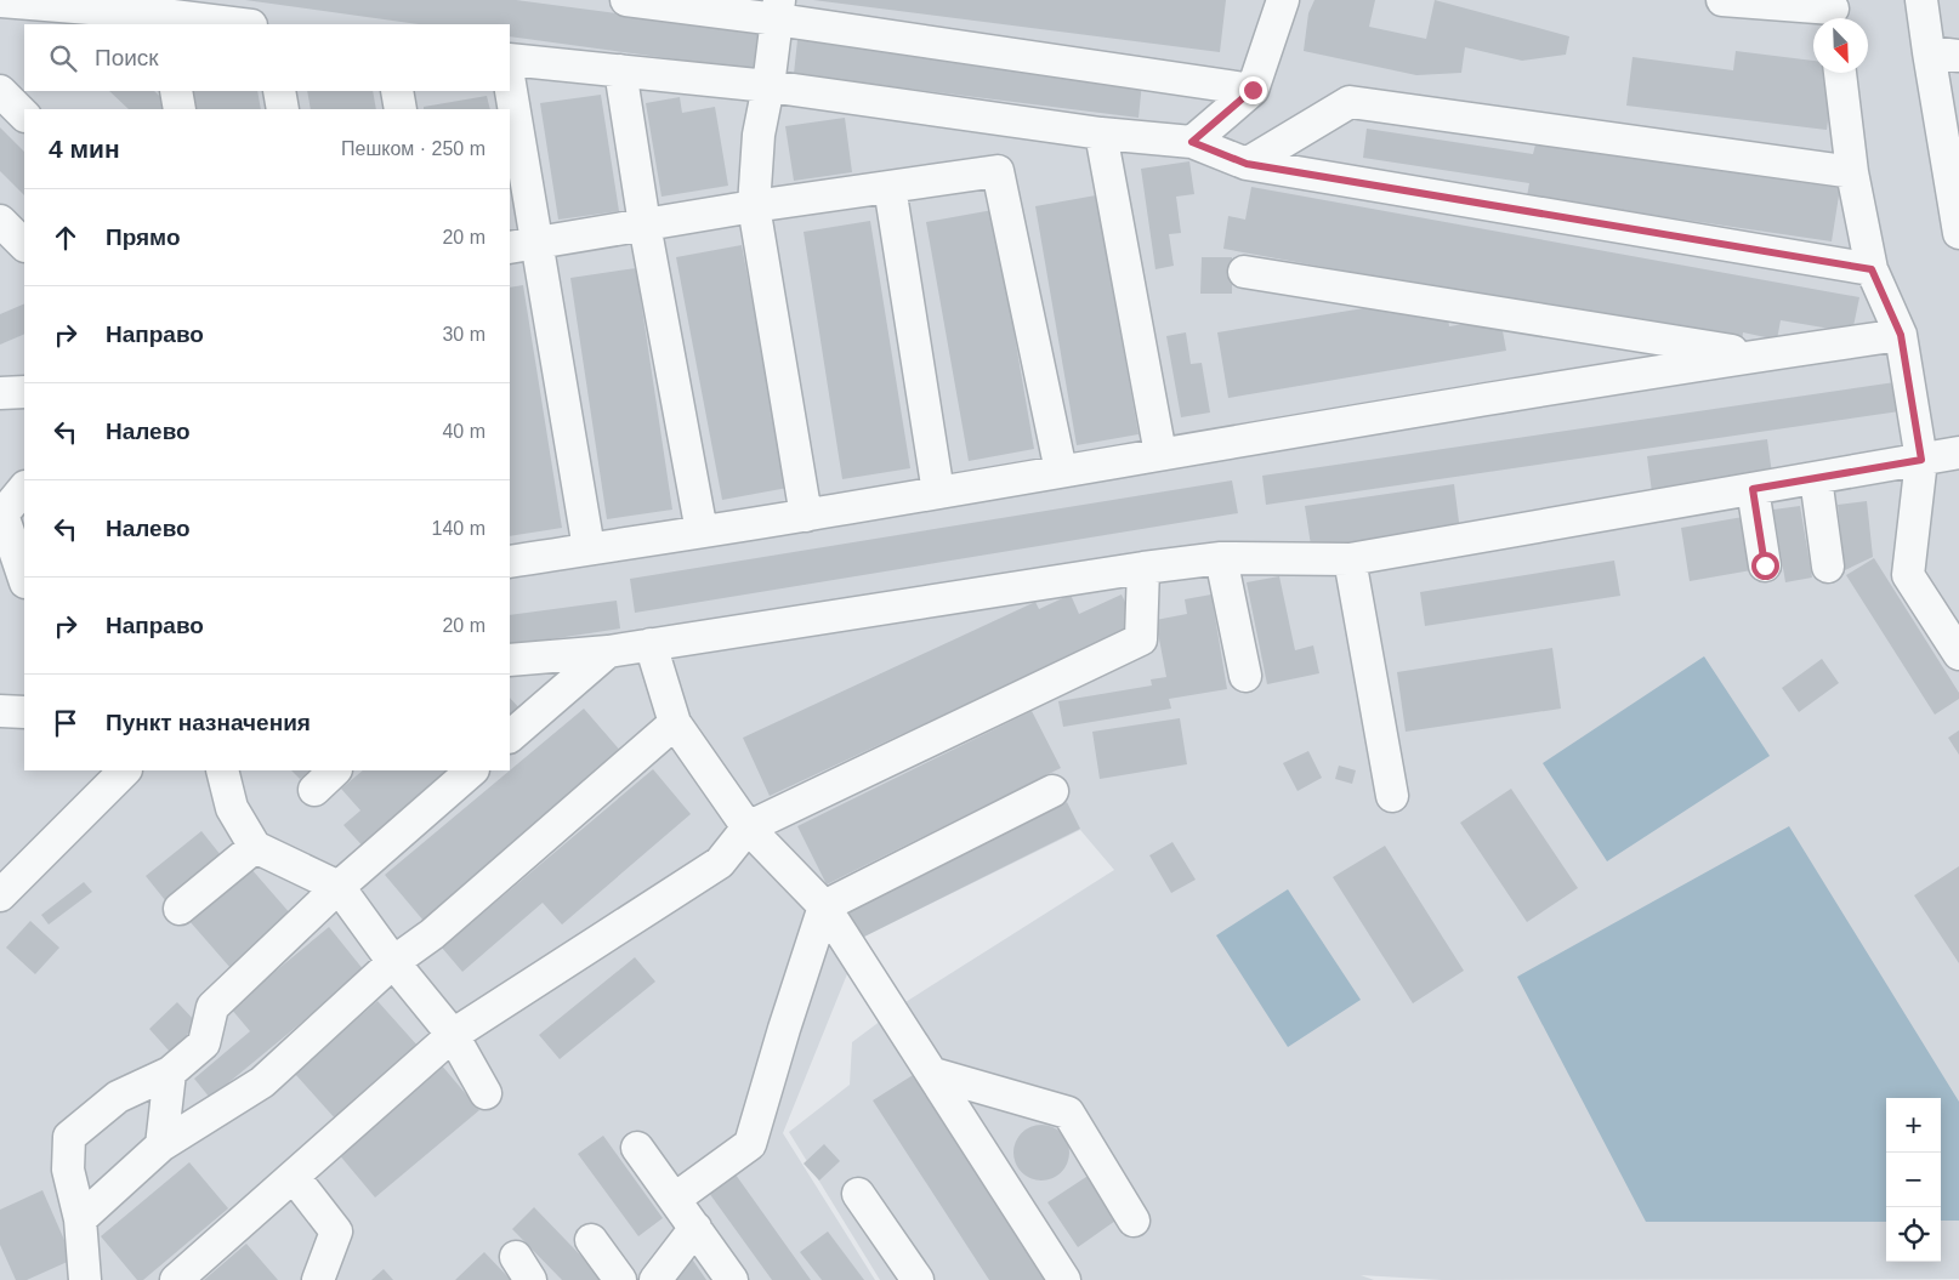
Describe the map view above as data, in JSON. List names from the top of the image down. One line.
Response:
{"north":"bottom right","page":{"search":"Поиск","heading":["4 мин","Пешком · 250 m"],"list":[["Прямо","20 m"],["Направо","30 m"],["Налево","40 m"],["Налево","140 m"],["Направо","20 m"],"Пункт назначения"],"map_buttons":["+","−"]}}
